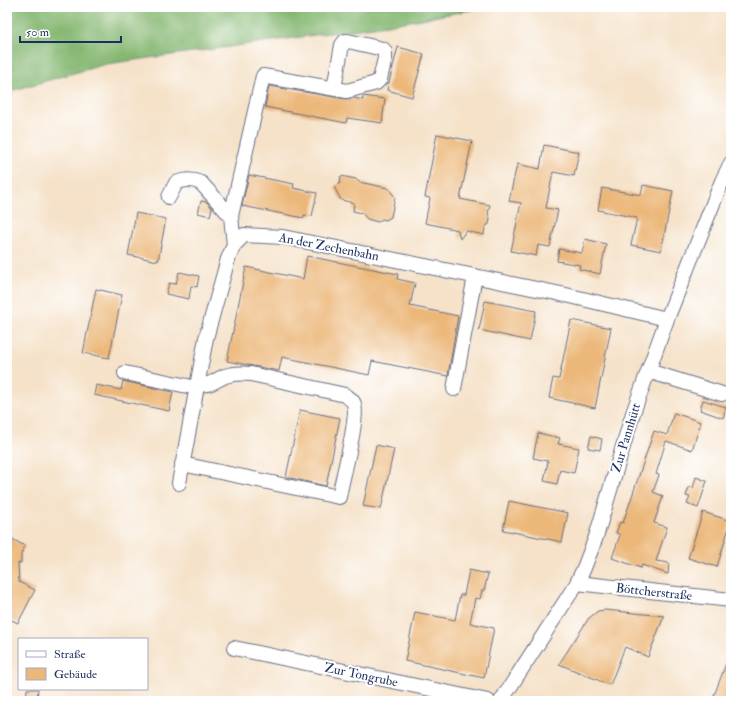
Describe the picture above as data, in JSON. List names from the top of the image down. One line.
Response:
{"streets":{"street":["An der Zechenbahn","Zur Pannhütt","Böttcherstraße","Zur Tongrube"]},"crossings":[["An der Zechenbahn","Zur Pannhütt"],["Zur Pannhütt","Böttcherstraße"]],"legend":["Straße","Gebäude"],"scale_bar":"50 m"}
